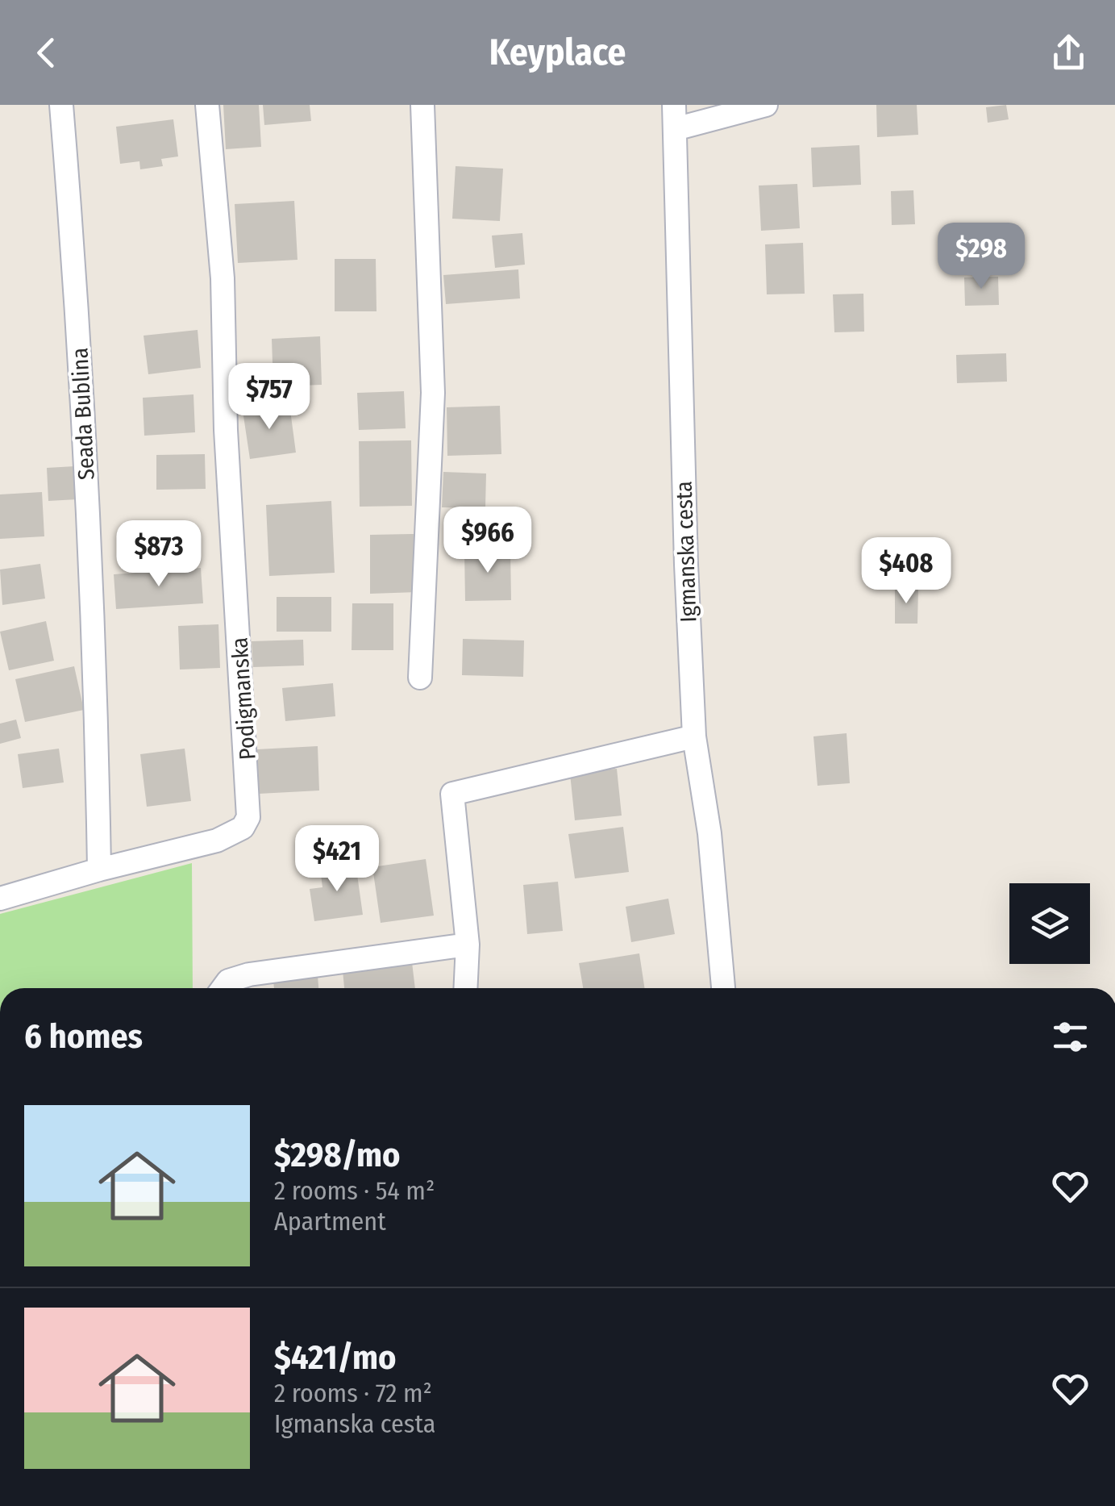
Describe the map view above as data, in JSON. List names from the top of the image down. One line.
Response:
{"streets":{"street":["Seada Bublina","Igmanska cesta","Podigmanska"]},"crossings":[["Seada Bublina","Podigmanska"]],"page":{"header":"Keyplace","price":["$298","$757","$966","$873","$408","$421"],"heading":"6 homes","list":[{"name":"$298/mo","note":"2 rooms · 54 m² · Apartment"},{"name":"$421/mo","note":"2 rooms · 72 m² · Igmanska cesta"}]}}
